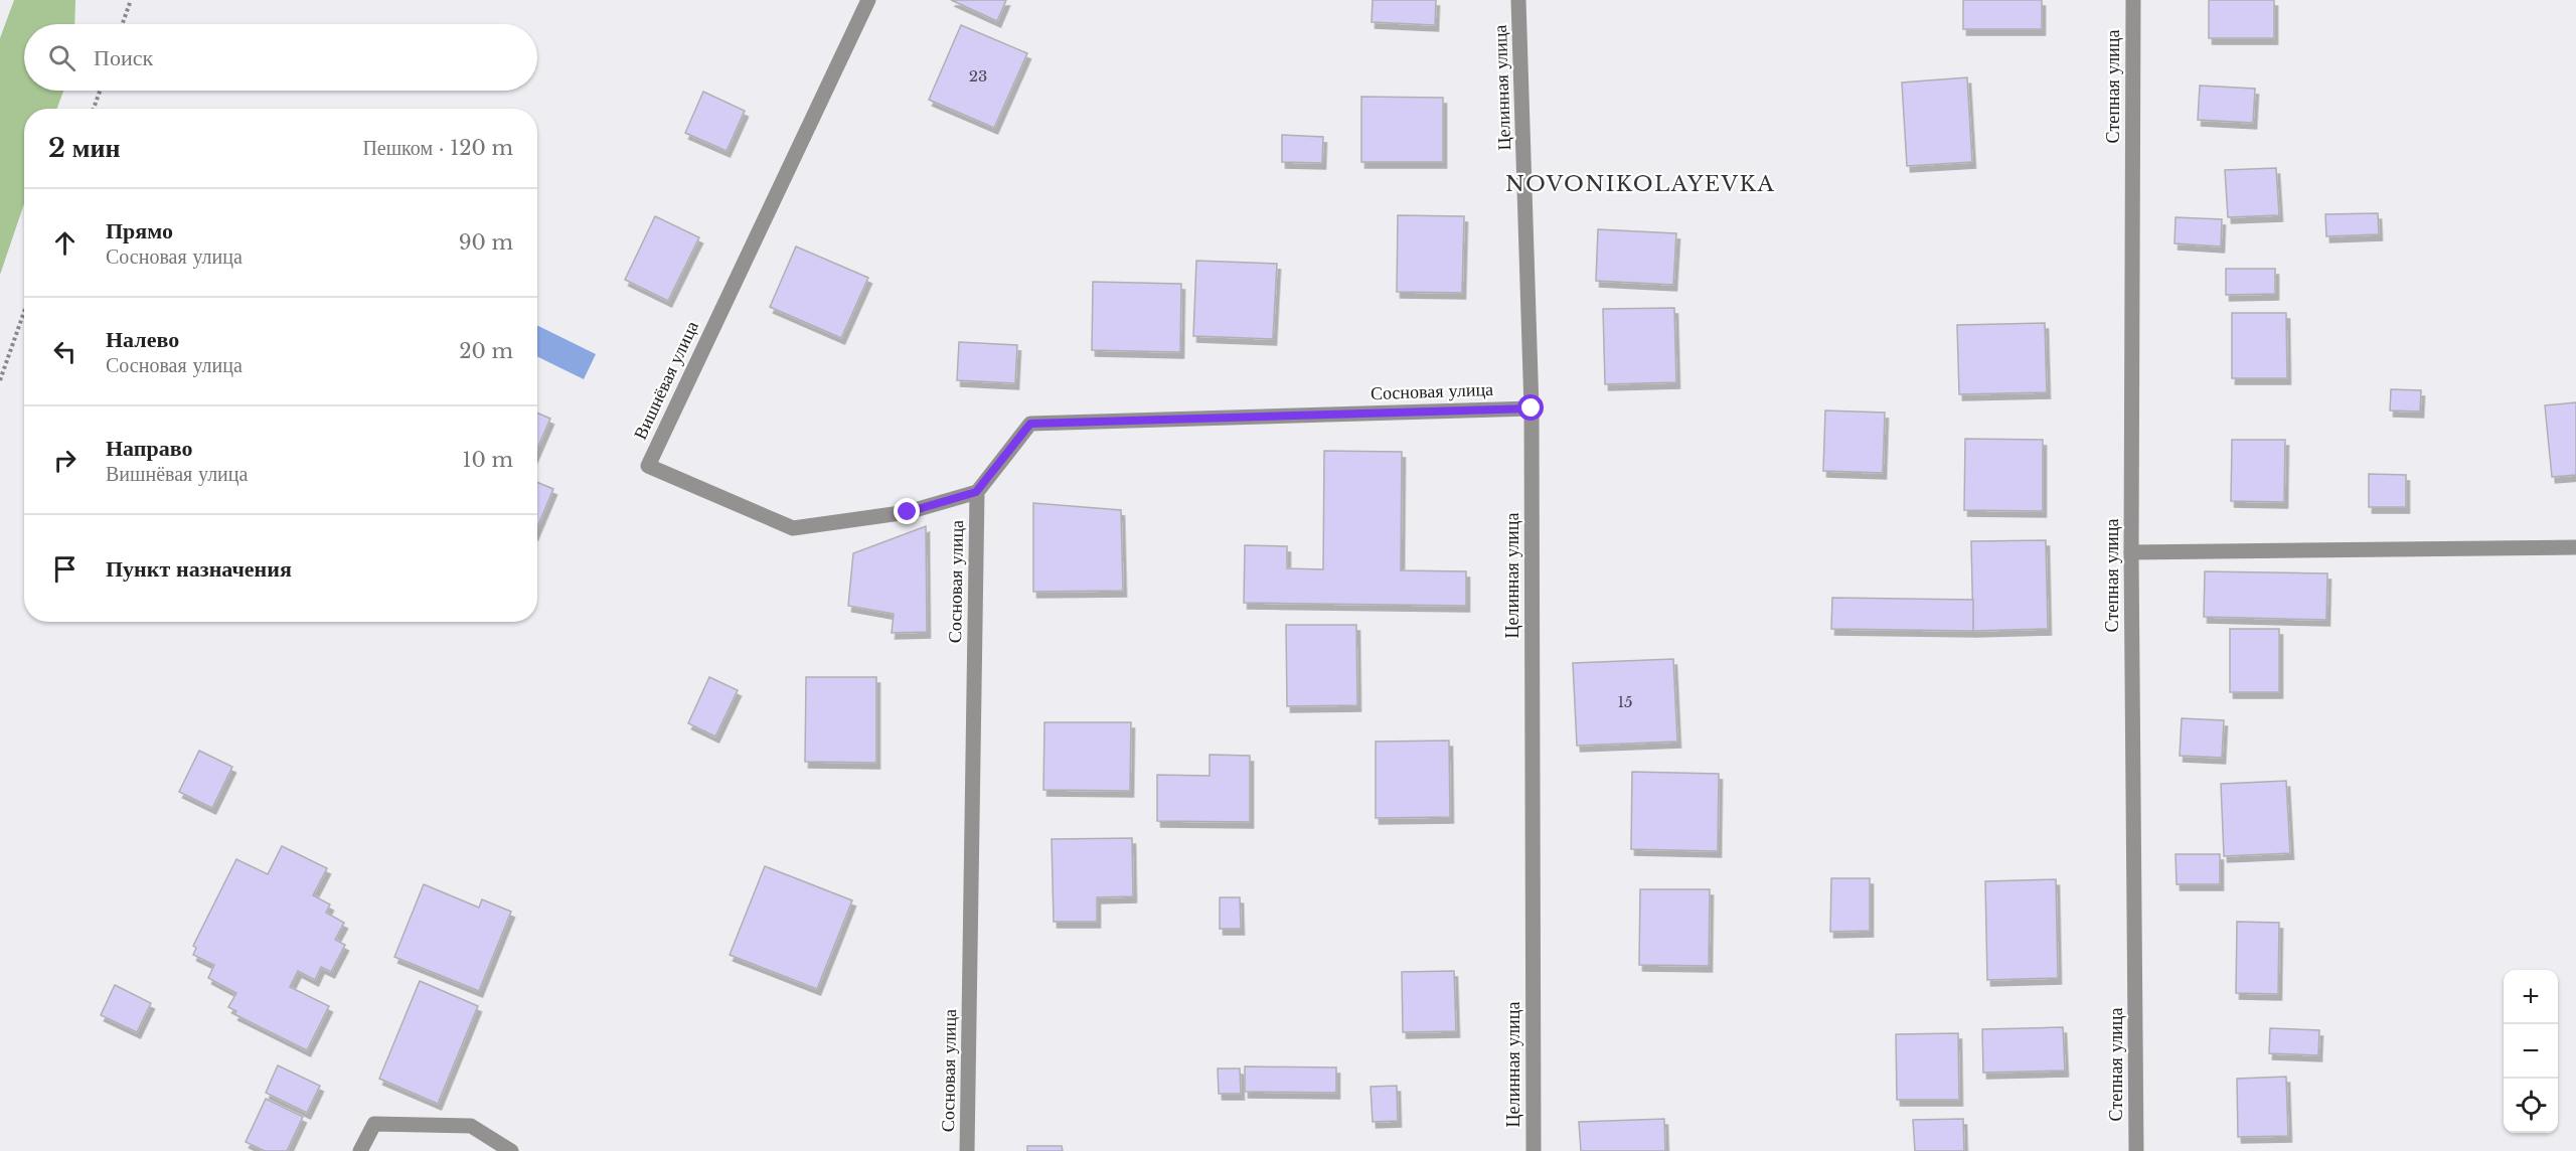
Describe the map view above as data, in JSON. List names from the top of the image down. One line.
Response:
{"streets":{"street":["Степная улица","Целинная улица","Вишнёвая улица","Сосновая улица"]},"crossings":[["Целинная улица","Сосновая улица"],["Вишнёвая улица","Сосновая улица"]],"districts":["NOVONIKOLAYEVKA"],"house_numbers":["23","15"],"page":{"search":"Поиск","heading":["2 мин","Пешком · 120 m"],"list":[["Прямо","Сосновая улица","90 m"],["Налево","Сосновая улица","20 m"],["Направо","Вишнёвая улица","10 m"],"Пункт назначения"],"map_buttons":["+","−"]}}
